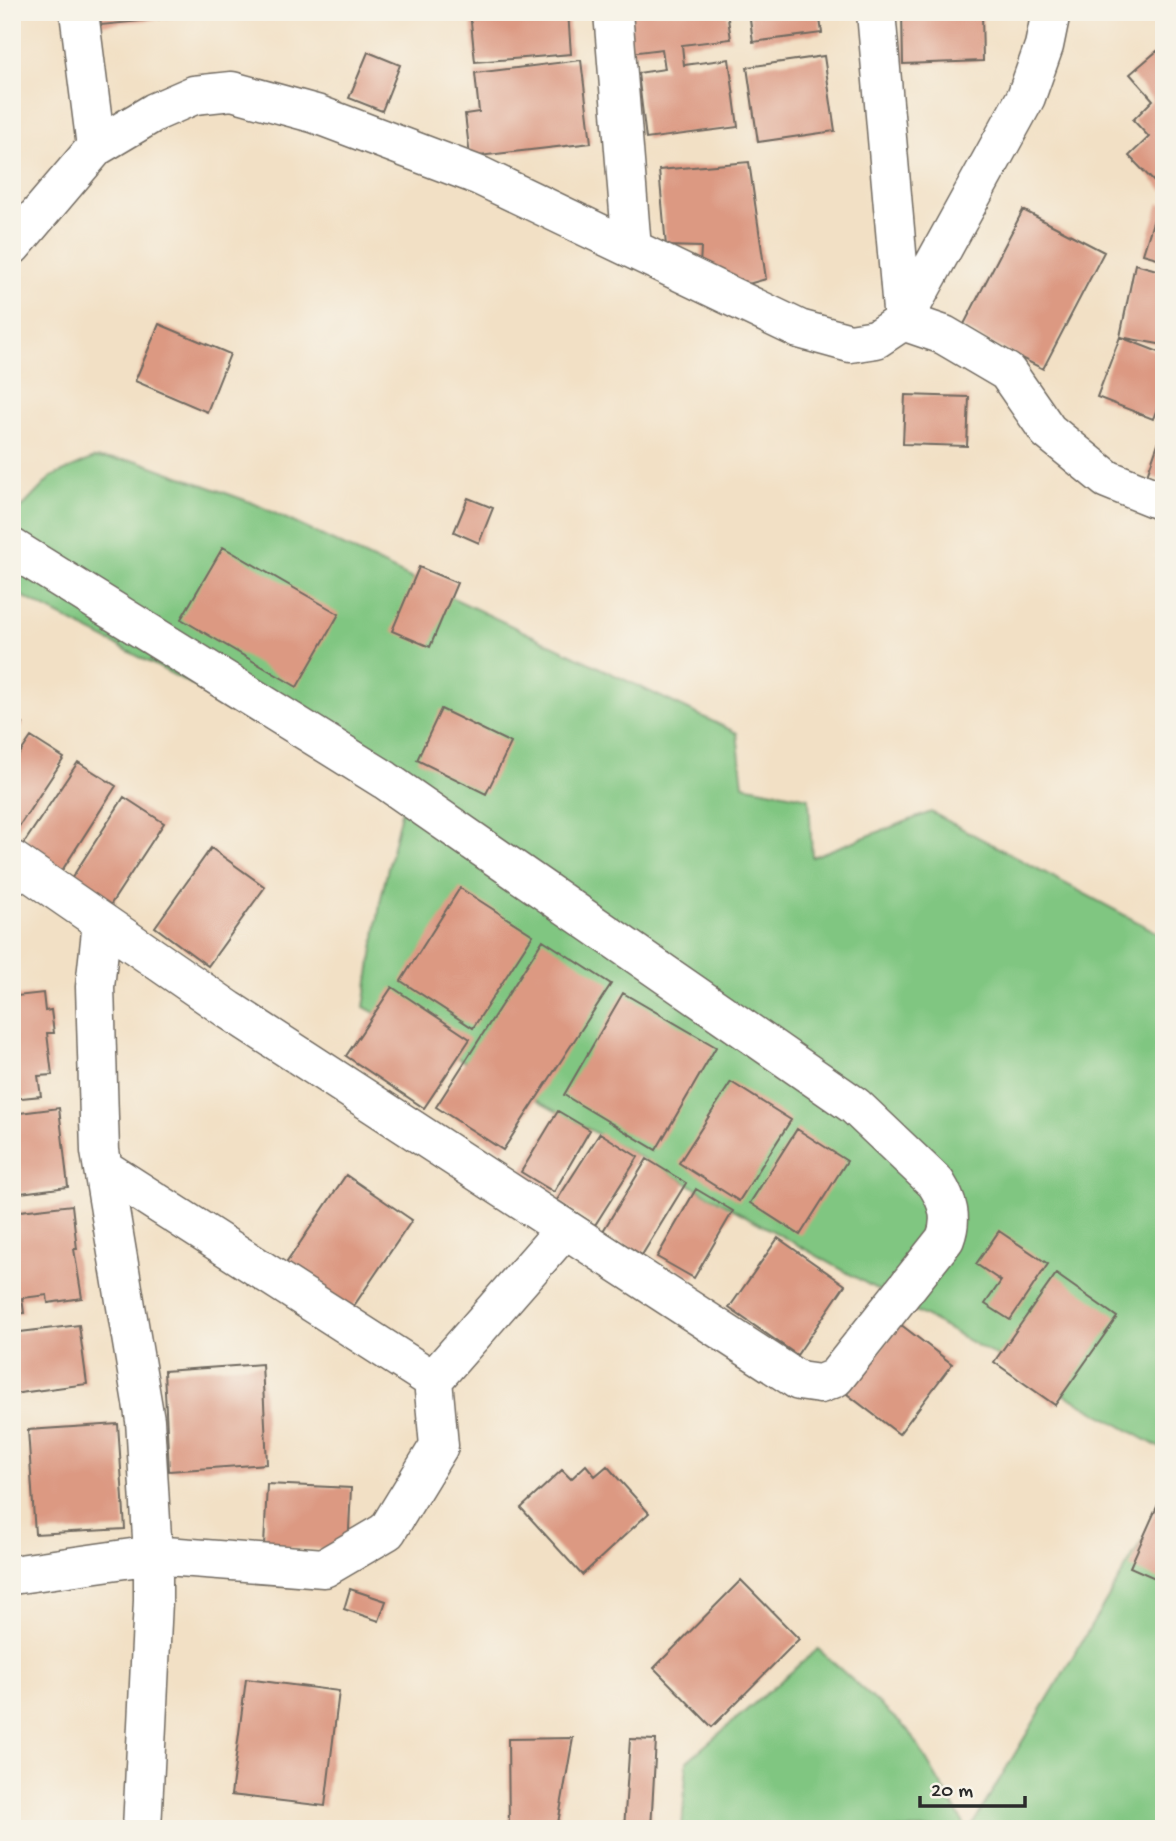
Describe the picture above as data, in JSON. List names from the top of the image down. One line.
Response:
{"scale_bar":"20 m"}
